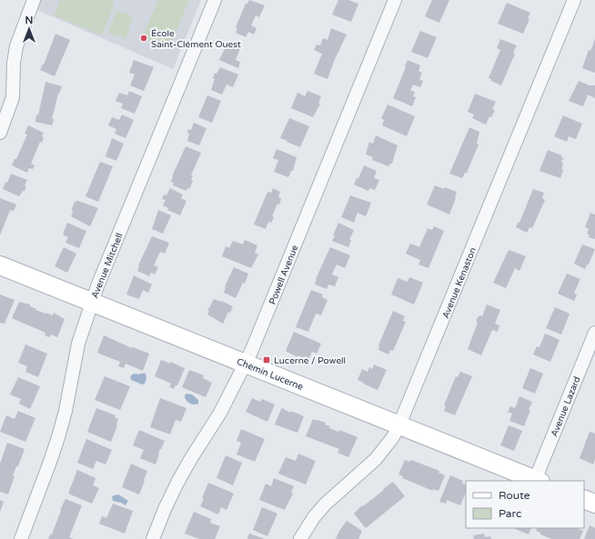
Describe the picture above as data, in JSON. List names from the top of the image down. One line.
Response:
{"streets":{"main road":["Chemin Lucerne"],"street":["Avenue Mitchell","Powell Avenue","Avenue Kenaston","Avenue Lazard"]},"crossings":[["Avenue Mitchell","Chemin Lucerne"],["Powell Avenue","Chemin Lucerne"],["Avenue Kenaston","Chemin Lucerne"],["Chemin Lucerne","Avenue Lazard"]],"places":{"other":["École Saint-Clément Ouest"],"transit":["Lucerne / Powell"]},"legend":["Route","Parc"],"north":"top"}
